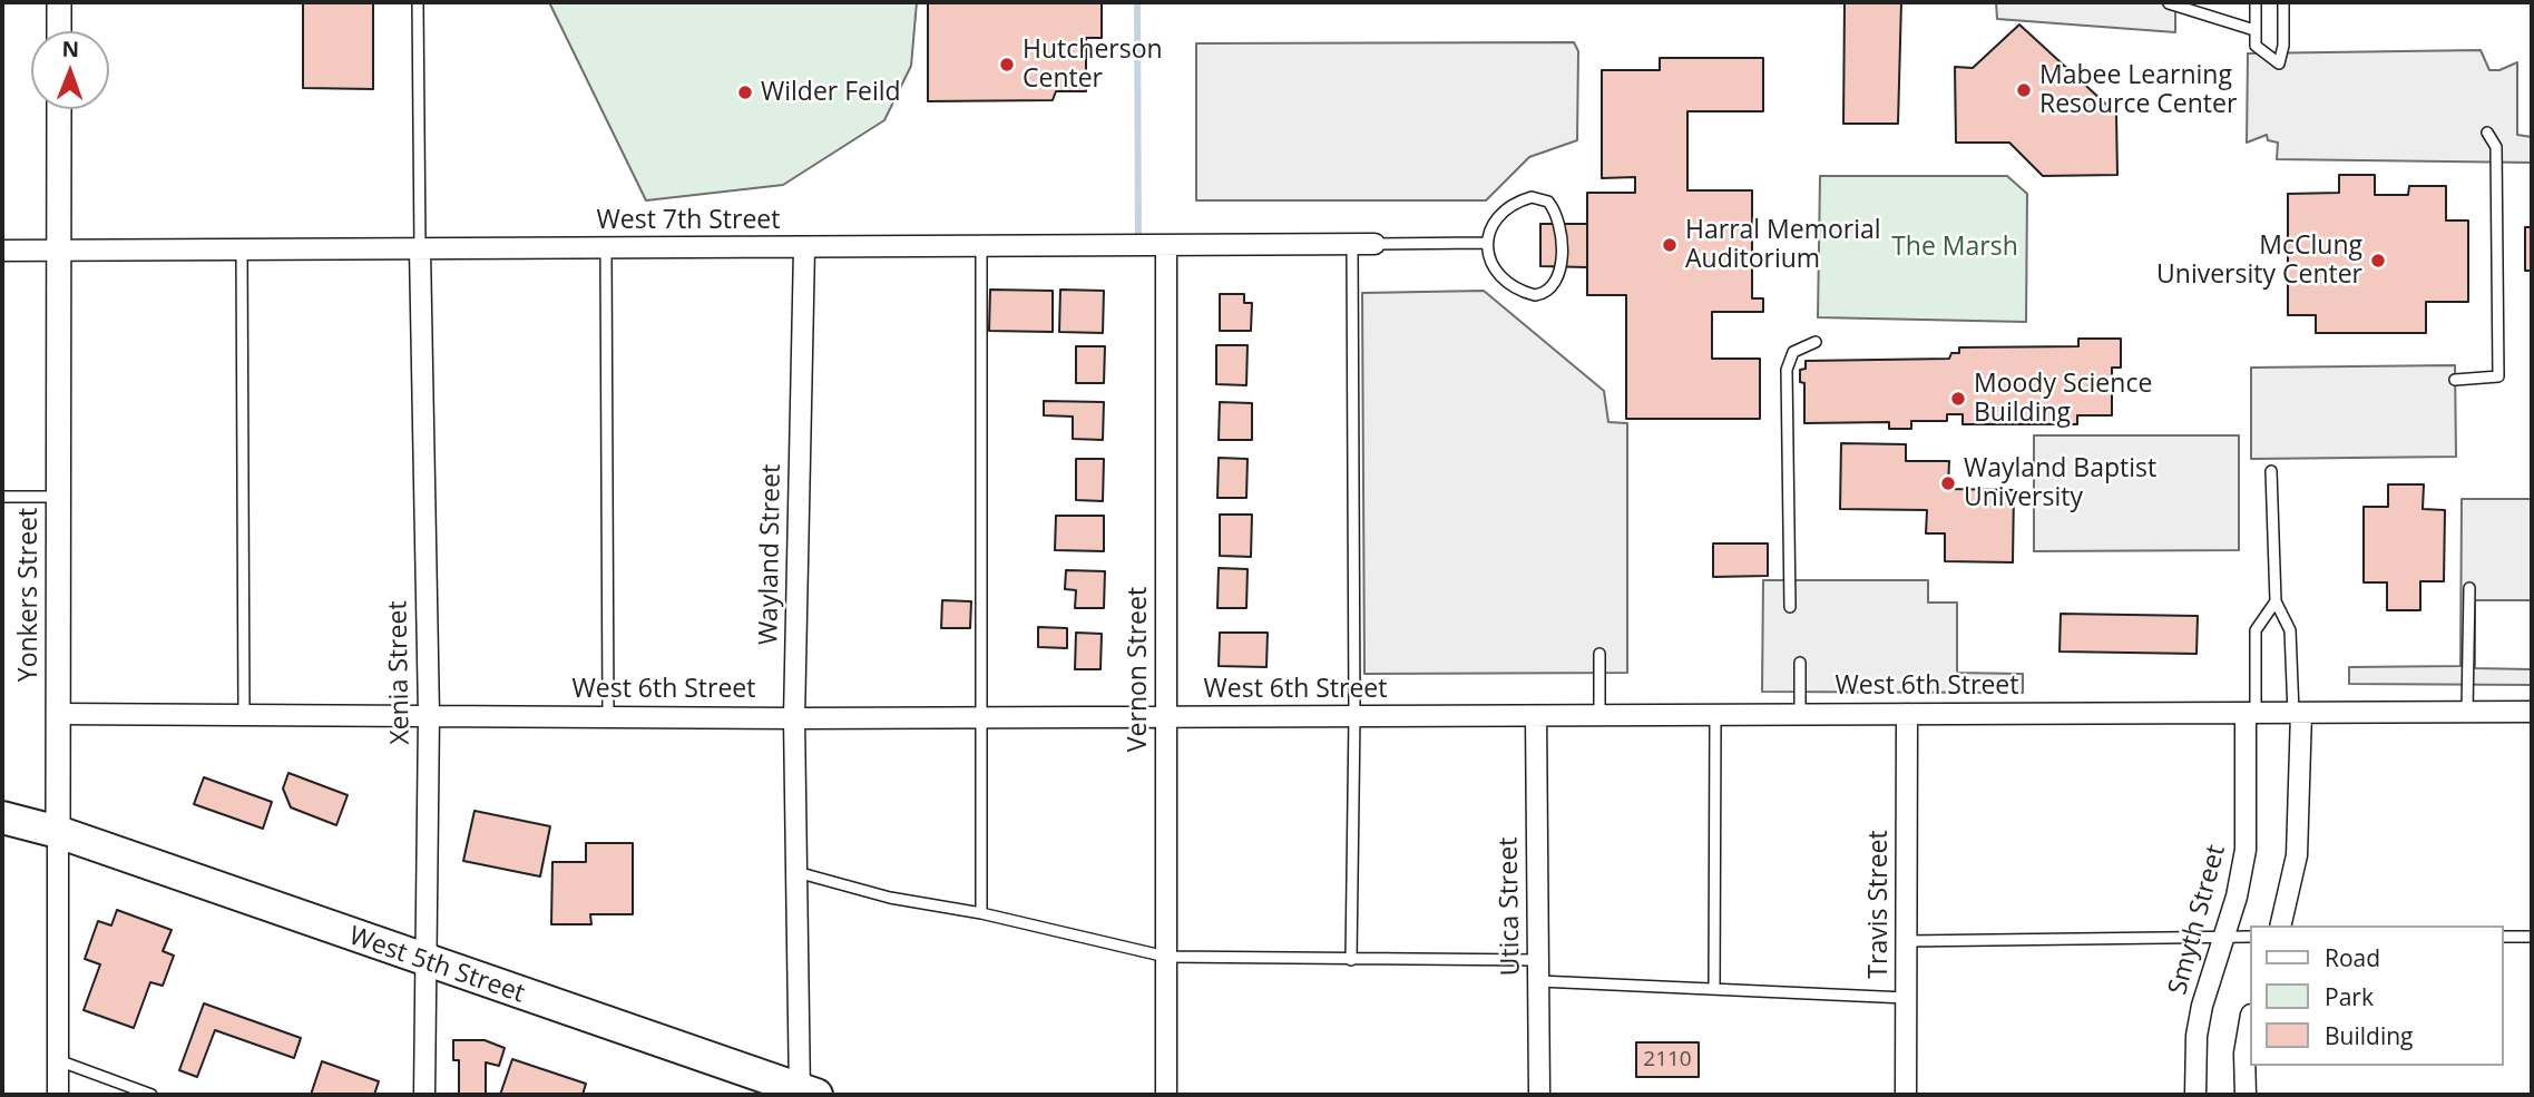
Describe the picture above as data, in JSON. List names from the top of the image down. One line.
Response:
{"streets":{"main road":["West 5th Street"],"street":["West 7th Street","Wayland Street","Yonkers Street","Vernon Street","Xenia Street","West 6th Street","Travis Street","Utica Street","Smyth Street"]},"crossings":[["West 7th Street","Wayland Street"],["West 7th Street","Yonkers Street"],["West 7th Street","Vernon Street"],["West 7th Street","Xenia Street"],["Wayland Street","West 6th Street"],["Wayland Street","West 5th Street"],["Yonkers Street","West 6th Street"],["Yonkers Street","West 5th Street"],["Vernon Street","West 6th Street"],["Xenia Street","West 6th Street"],["Xenia Street","West 5th Street"],["West 6th Street","Travis Street"],["West 6th Street","Utica Street"],["West 6th Street","Smyth Street"]],"parks":["The Marsh"],"places":["Hutcherson Center","Mabee Learning Resource Center","Wilder Feild","Harral Memorial Auditorium","McClung University Center","Moody Science Building","Wayland Baptist University"],"house_numbers":["2110"],"legend":["Road","Park","Building"],"north":"top"}
